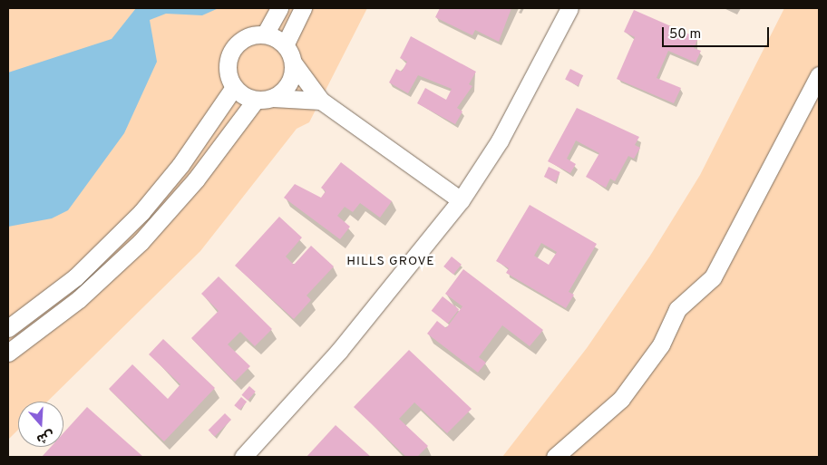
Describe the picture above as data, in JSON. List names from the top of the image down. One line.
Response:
{"districts":["HILLS GROVE"],"scale_bar":"50 m","north":"bottom"}
